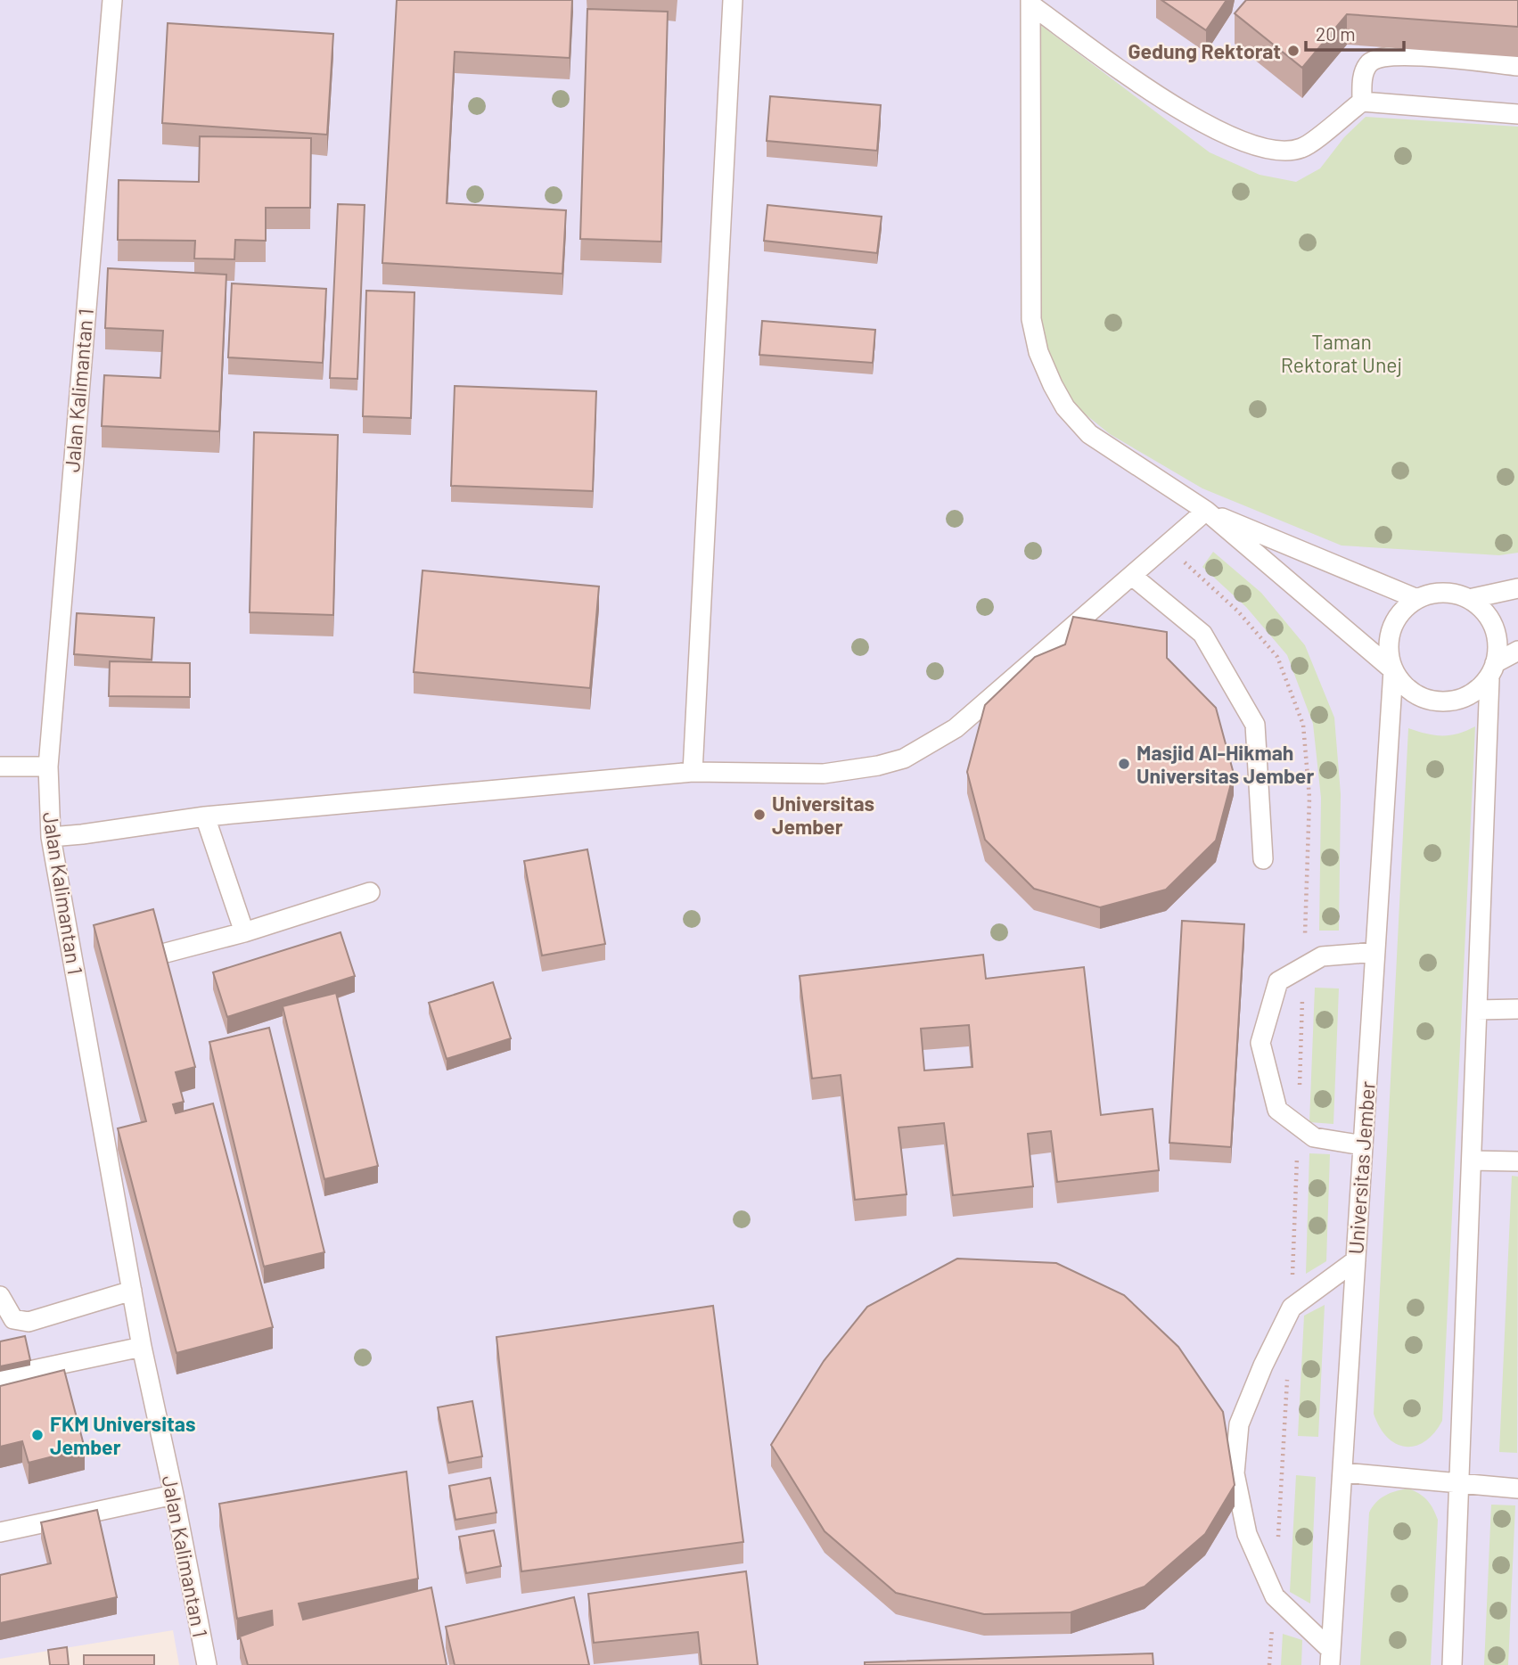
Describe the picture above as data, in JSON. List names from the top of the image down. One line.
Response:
{"streets":{"lane":["Jalan Kalimantan 1","Universitas Jember"]},"parks":["Taman Rektorat Unej"],"places":["Gedung Rektorat","Masjid Al-Hikmah Universitas Jember","Universitas Jember","FKM Universitas Jember"],"scale_bar":"20 m"}
